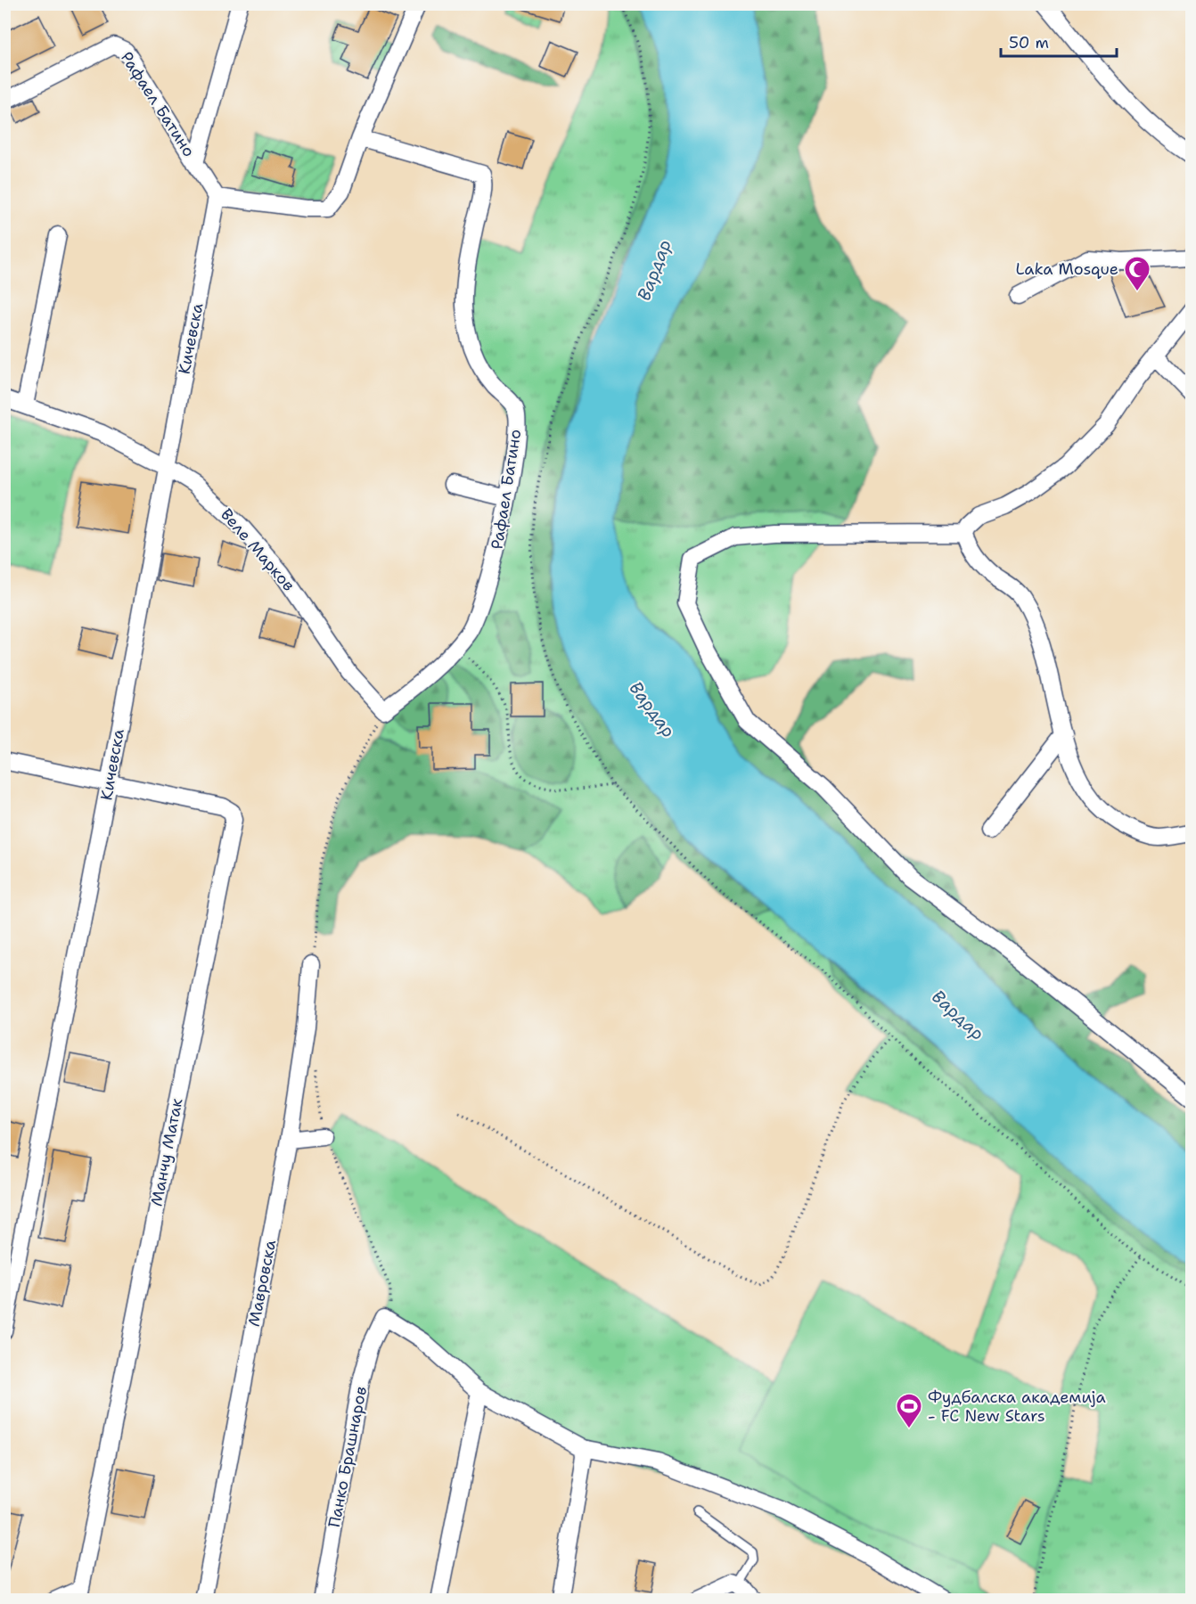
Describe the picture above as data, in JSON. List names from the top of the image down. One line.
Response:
{"streets":{"street":["Рафаел Батино","Кичевска","Веле Марков","Манчу Матак","Мавровска","Панко Брашнаров"]},"crossings":[["Рафаел Батино","Кичевска"],["Рафаел Батино","Веле Марков"],["Кичевска","Веле Марков"],["Кичевска","Манчу Матак"]],"water":["Вардар"],"places":{"mosque":["Laka Mosque"],"sports":["Фудбалска академија - FC New Stars"]},"scale_bar":"50 m"}
